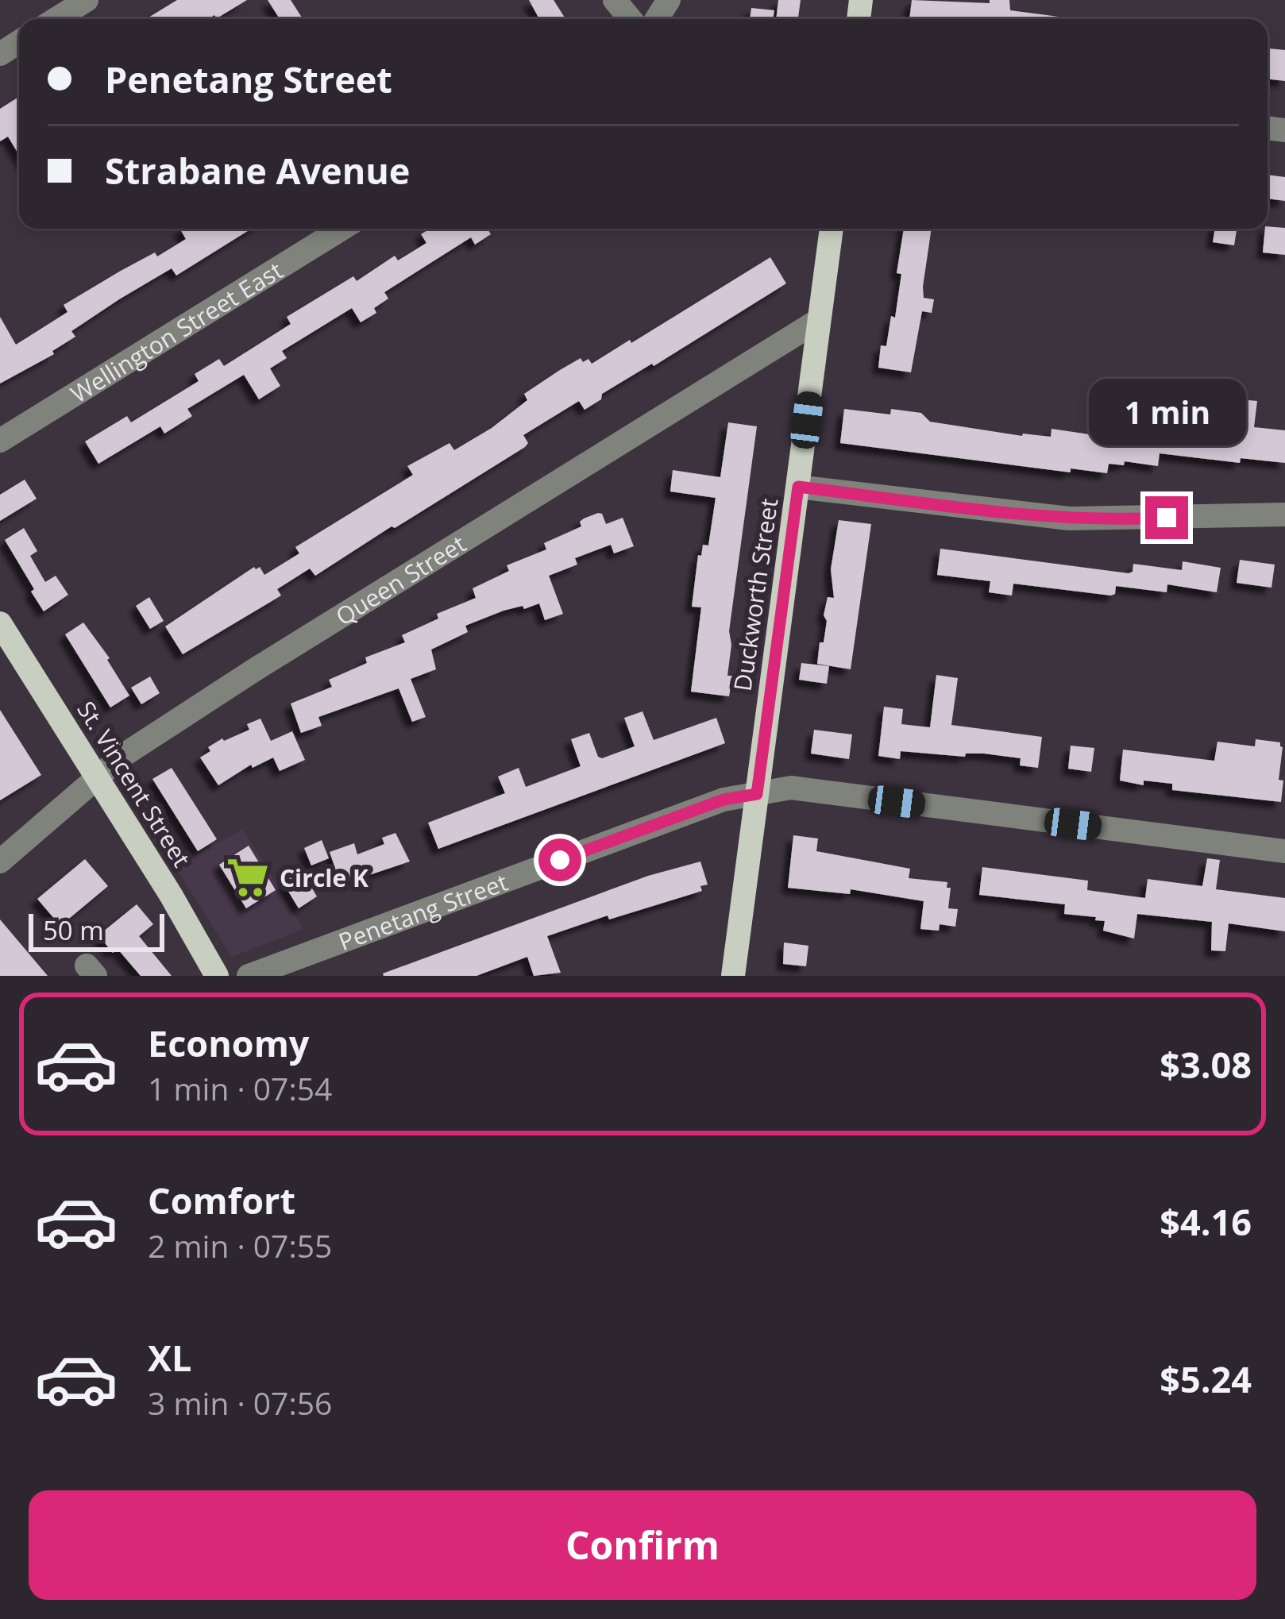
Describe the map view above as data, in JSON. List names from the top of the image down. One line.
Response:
{"streets":{"main road":["Duckworth Street","St. Vincent Street"],"street":["Wellington Street East","Queen Street","Penetang Street"]},"crossings":[["Queen Street","Duckworth Street"],["Queen Street","St. Vincent Street"],["Duckworth Street","Penetang Street"]],"places":{"supermarket":["Circle K"]},"scale_bar":"50 m","page":{"banner":["Penetang Street","Strabane Avenue"],"bubble":"1 min","scale":"50 m","list":[{"name":"Economy","note":"1 min · 07:54","value":"$3.08"},{"name":"Comfort","note":"2 min · 07:55","value":"$4.16"},{"name":"XL","note":"3 min · 07:56","value":"$5.24"}],"buttons":"Confirm"}}
